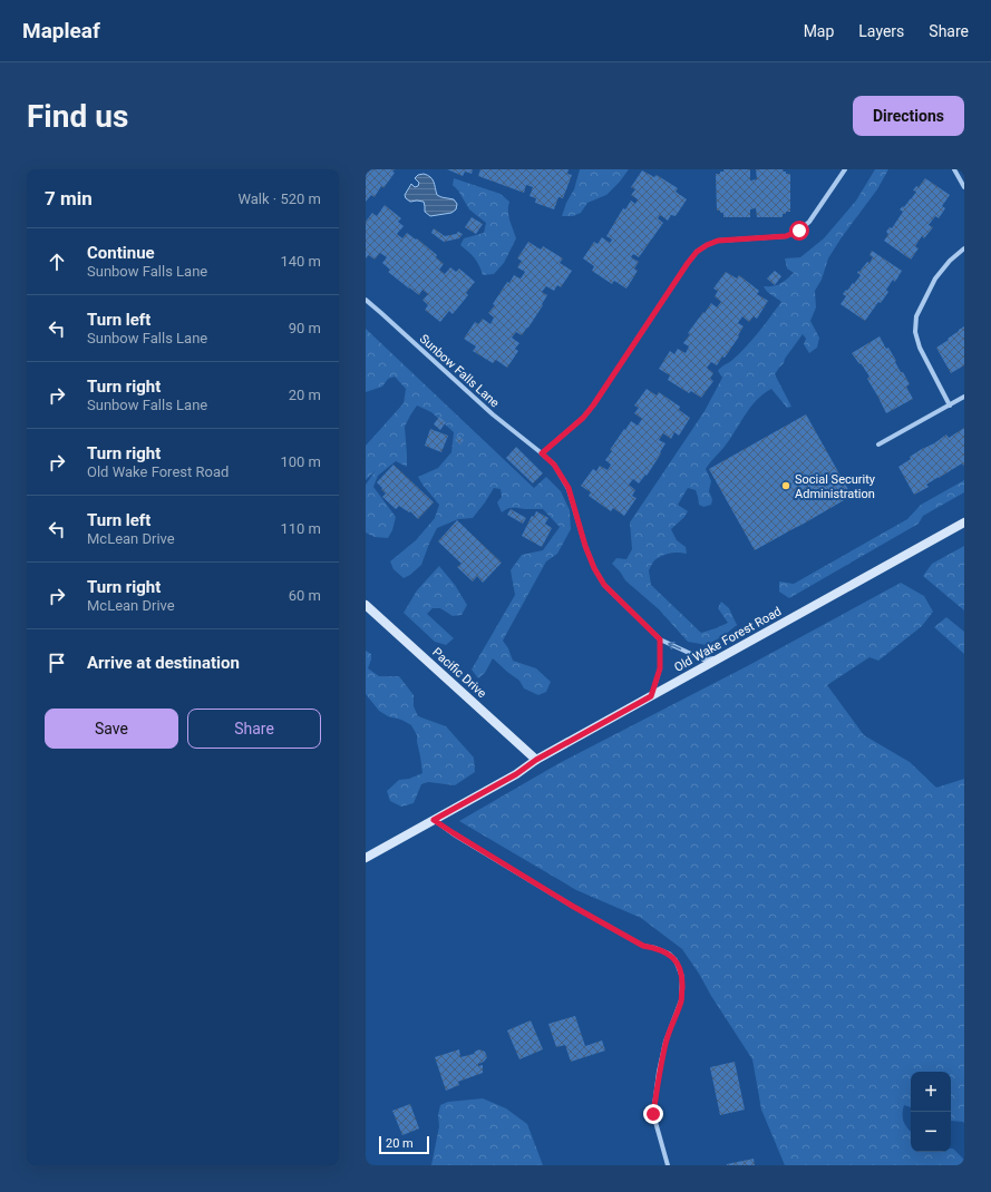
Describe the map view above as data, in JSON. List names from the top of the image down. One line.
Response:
{"streets":{"street":["Sunbow Falls Lane","Old Wake Forest Road","Pacific Drive"]},"crossings":[["Sunbow Falls Lane","Old Wake Forest Road"],["Old Wake Forest Road","Pacific Drive"]],"places":["Social Security Administration"],"scale_bar":"20 m","page":{"header":"Mapleaf","nav":["Map","Layers","Share"],"buttons":["Directions",["Save","Share"]],"title":"Find us","heading":["7 min","Walk · 520 m"],"list":[["Continue","Sunbow Falls Lane","140 m"],["Turn left","Sunbow Falls Lane","90 m"],["Turn right","Sunbow Falls Lane","20 m"],["Turn right","Old Wake Forest Road","100 m"],["Turn left","McLean Drive","110 m"],["Turn right","McLean Drive","60 m"],"Arrive at destination"],"map_buttons":["+","−"],"scale":"20 m"}}
